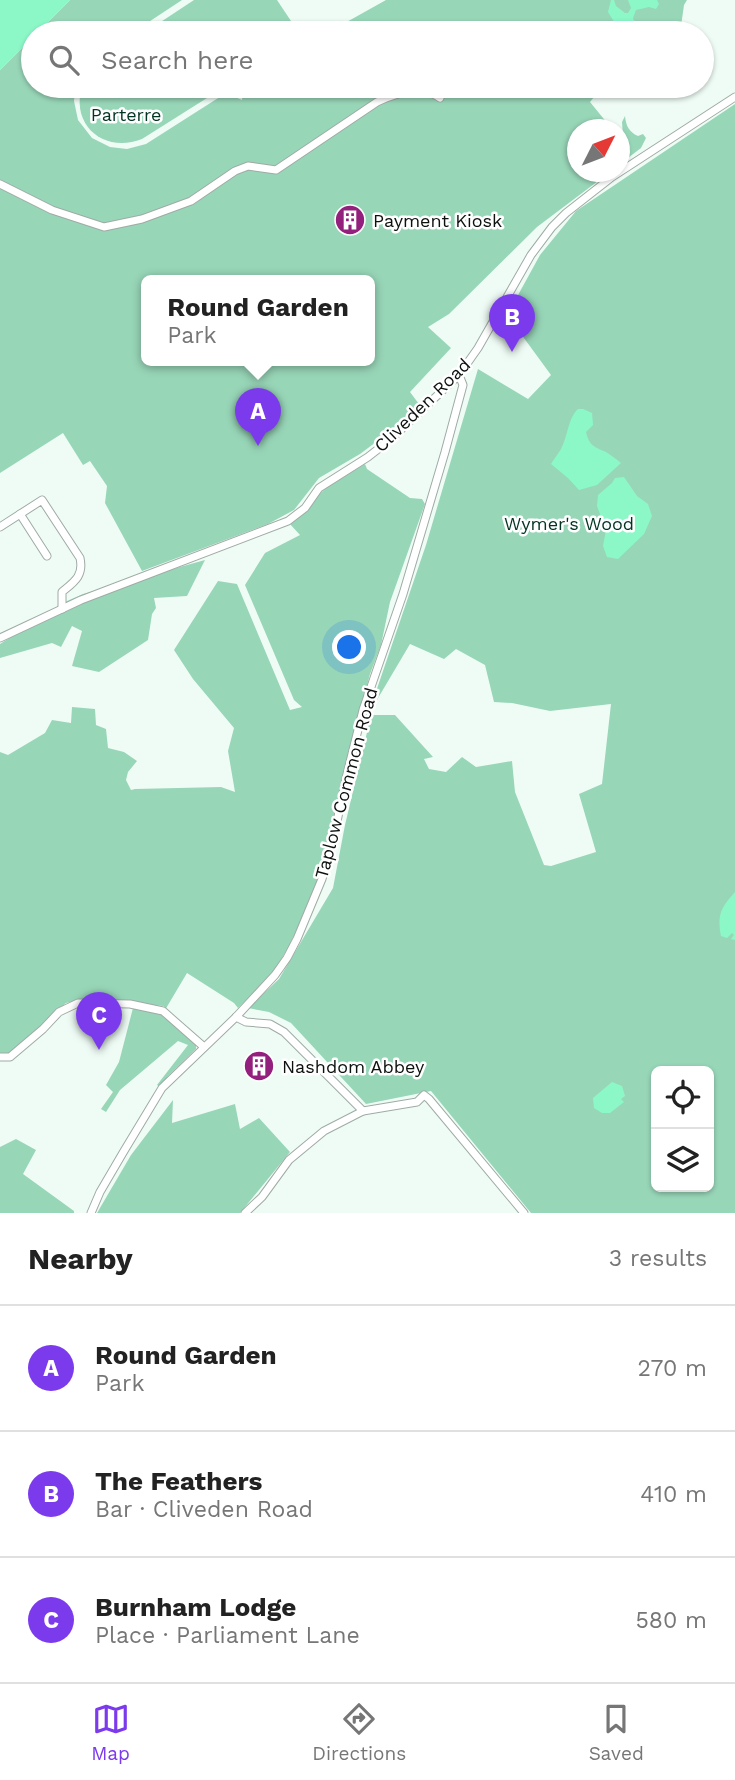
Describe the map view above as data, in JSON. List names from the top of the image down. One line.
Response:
{"streets":{"street":["Cliveden Road","Taplow Common Road"]},"crossings":[["Cliveden Road","Taplow Common Road"]],"parks":["Parterre","Wymer's Wood"],"places":{"building":["Payment Kiosk","Nashdom Abbey"]},"north":"top right","page":{"search":"Search here","popup":["Round Garden","Park"],"pins":["B","A","C"],"heading":["Nearby","3 results"],"list":[{"mark":"A","name":"Round Garden","note":"Park","value":"270 m"},{"mark":"B","name":"The Feathers","note":"Bar · Cliveden Road","value":"410 m"},{"mark":"C","name":"Burnham Lodge","note":"Place · Parliament Lane","value":"580 m"}],"nav":["Map","Directions","Saved"]}}
